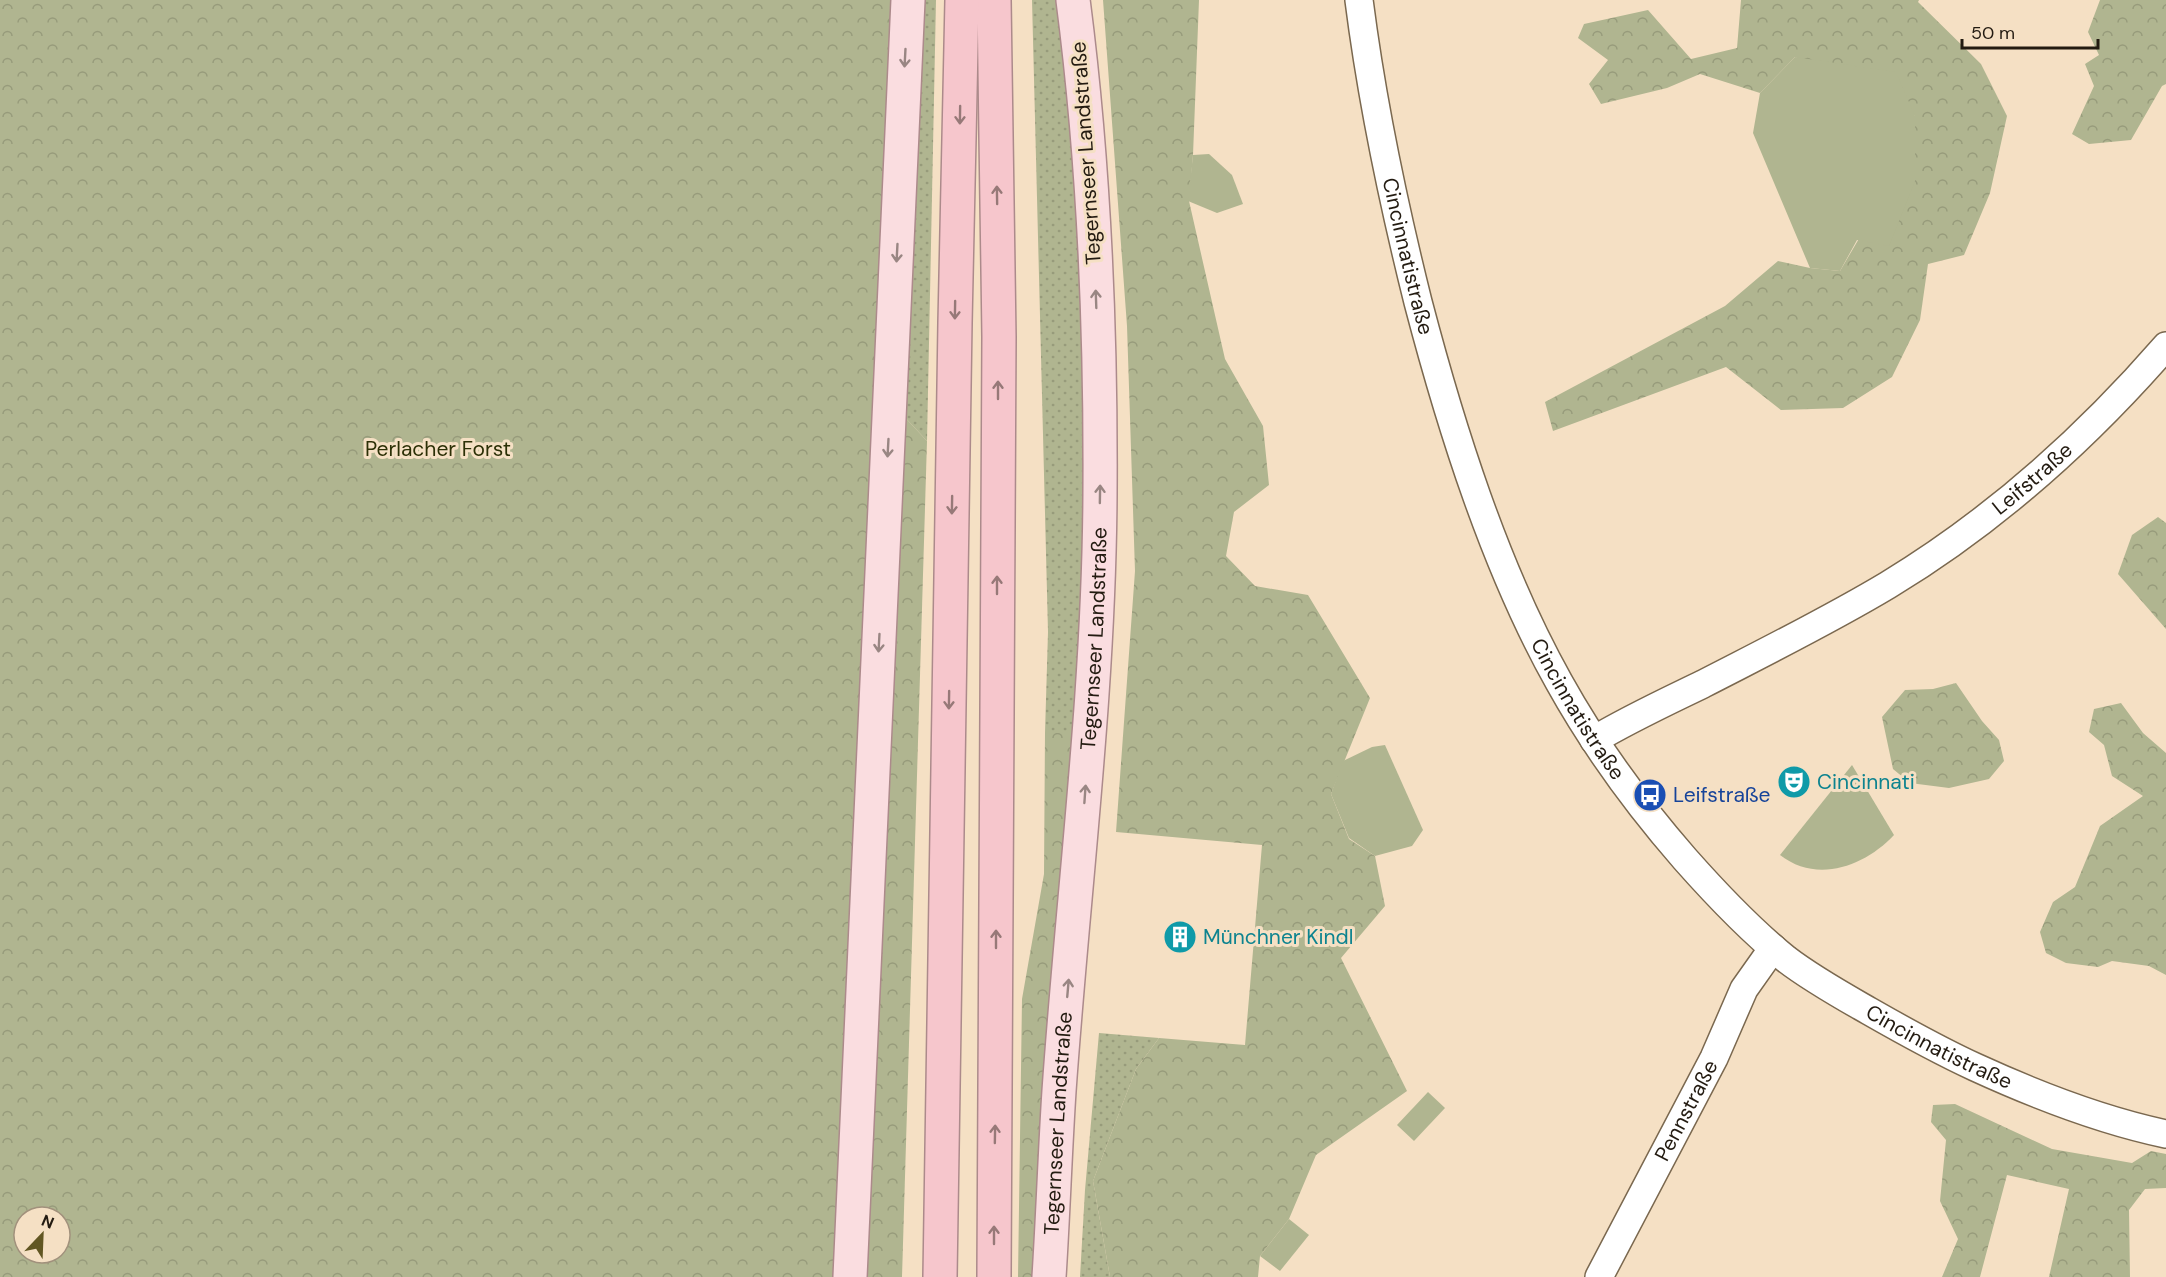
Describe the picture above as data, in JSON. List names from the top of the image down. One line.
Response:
{"streets":{"main road":["Tegernseer Landstraße"],"street":["Cincinnatistraße","Leifstraße","Pennstraße"]},"crossings":[["Cincinnatistraße","Leifstraße"],["Cincinnatistraße","Pennstraße"]],"parks":["Perlacher Forst"],"places":{"theatre":["Cincinnati"],"bus stop":["Leifstraße"],"building":["Münchner Kindl"]},"scale_bar":"50 m","north":"top right"}
